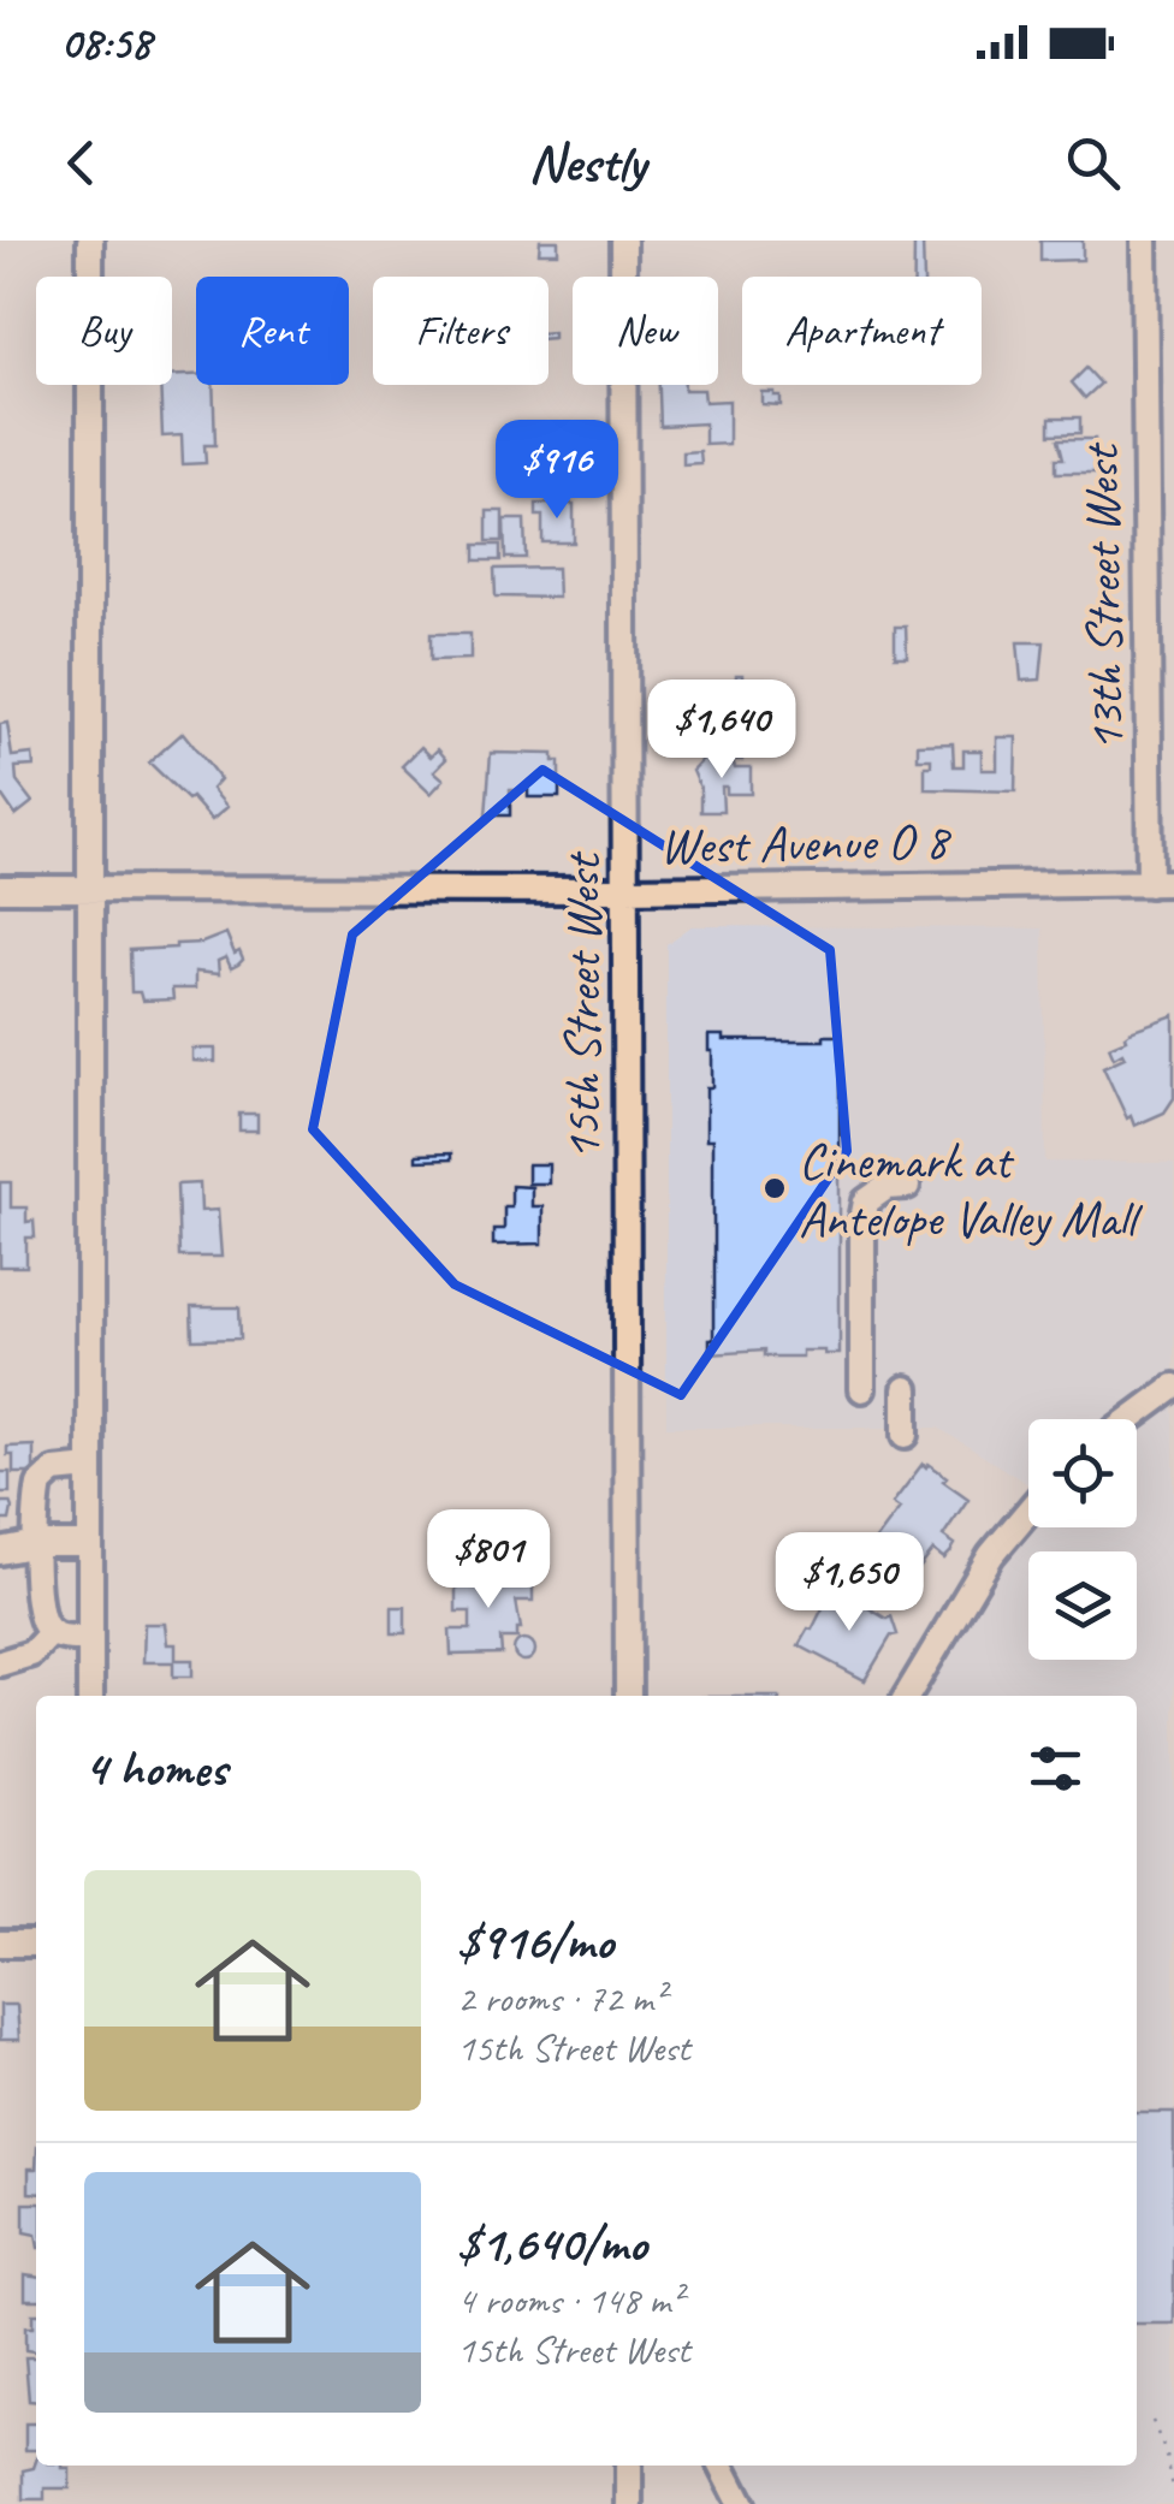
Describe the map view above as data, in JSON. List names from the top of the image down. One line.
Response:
{"streets":{"street":["13th Street West","West Avenue O 8","15th Street West"]},"crossings":[["13th Street West","West Avenue O 8"],["West Avenue O 8","15th Street West"]],"places":["Cinemark at Antelope Valley Mall"],"page":{"status":"08:58","header":"Nestly","chip":["Buy","Rent","Filters","New","Apartment"],"price":["$916","$1,640","$801","$1,650"],"heading":"4 homes","list":[{"name":"$916/mo","note":"2 rooms · 72 m² · 15th Street West"},{"name":"$1,640/mo","note":"4 rooms · 148 m² · 15th Street West"}]}}
